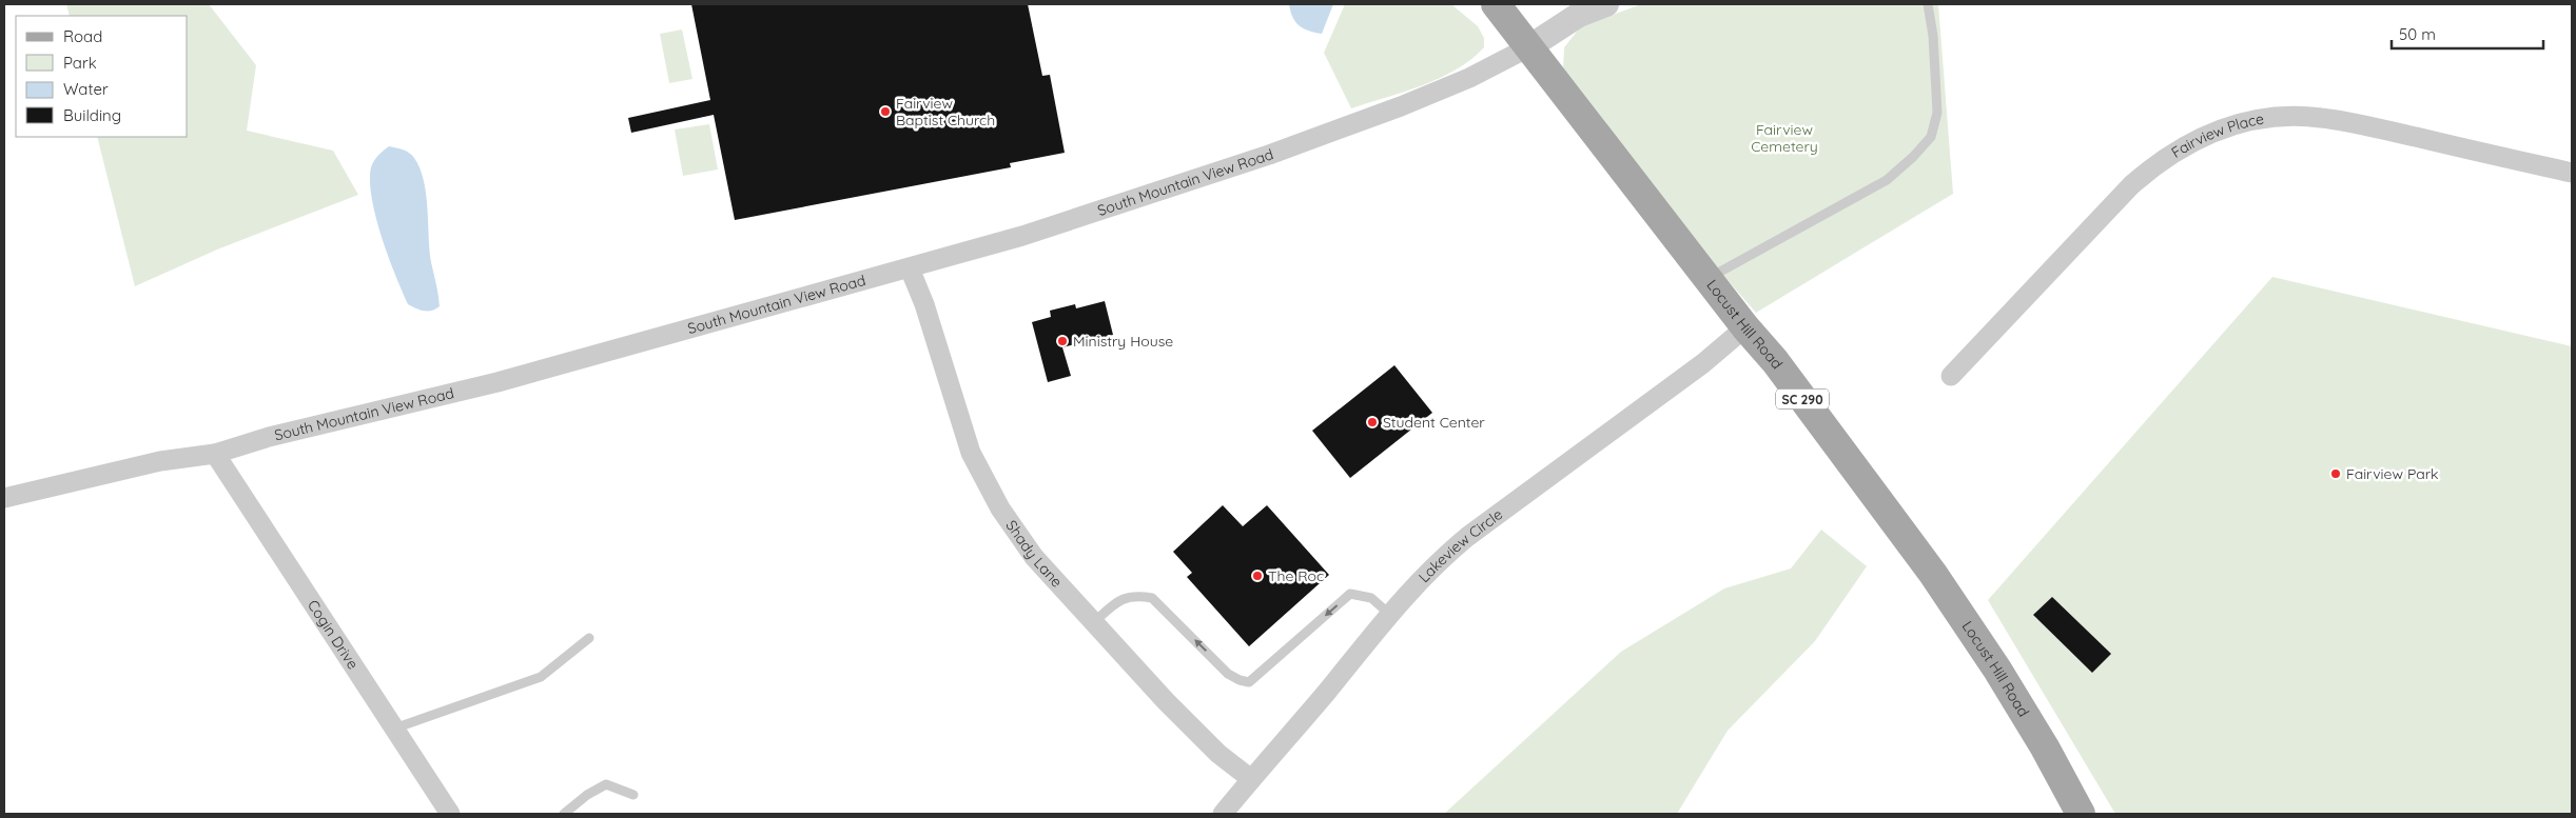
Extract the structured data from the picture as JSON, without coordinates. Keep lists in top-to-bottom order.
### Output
{
  "streets": {
    "main road": ["Locust Hill Road", "SC 290"],
    "street": [
      "Fairview Place",
      "South Mountain View Road",
      "Lakeview Circle",
      "Shady Lane",
      "Cogin Drive"
    ]
  },
  "crossings": [
    ["South Mountain View Road", "Locust Hill Road"],
    ["South Mountain View Road", "Shady Lane"],
    ["South Mountain View Road", "Cogin Drive"],
    ["Locust Hill Road", "Lakeview Circle"],
    ["Lakeview Circle", "Shady Lane"]
  ],
  "parks": ["Fairview Cemetery"],
  "places": [
    "Fairview Baptist Church",
    "Ministry House",
    "Student Center",
    "Fairview Park",
    "The Roc"
  ],
  "legend": [
    "Road",
    "Park",
    "Water",
    "Building"
  ],
  "scale_bar": "50 m"
}
